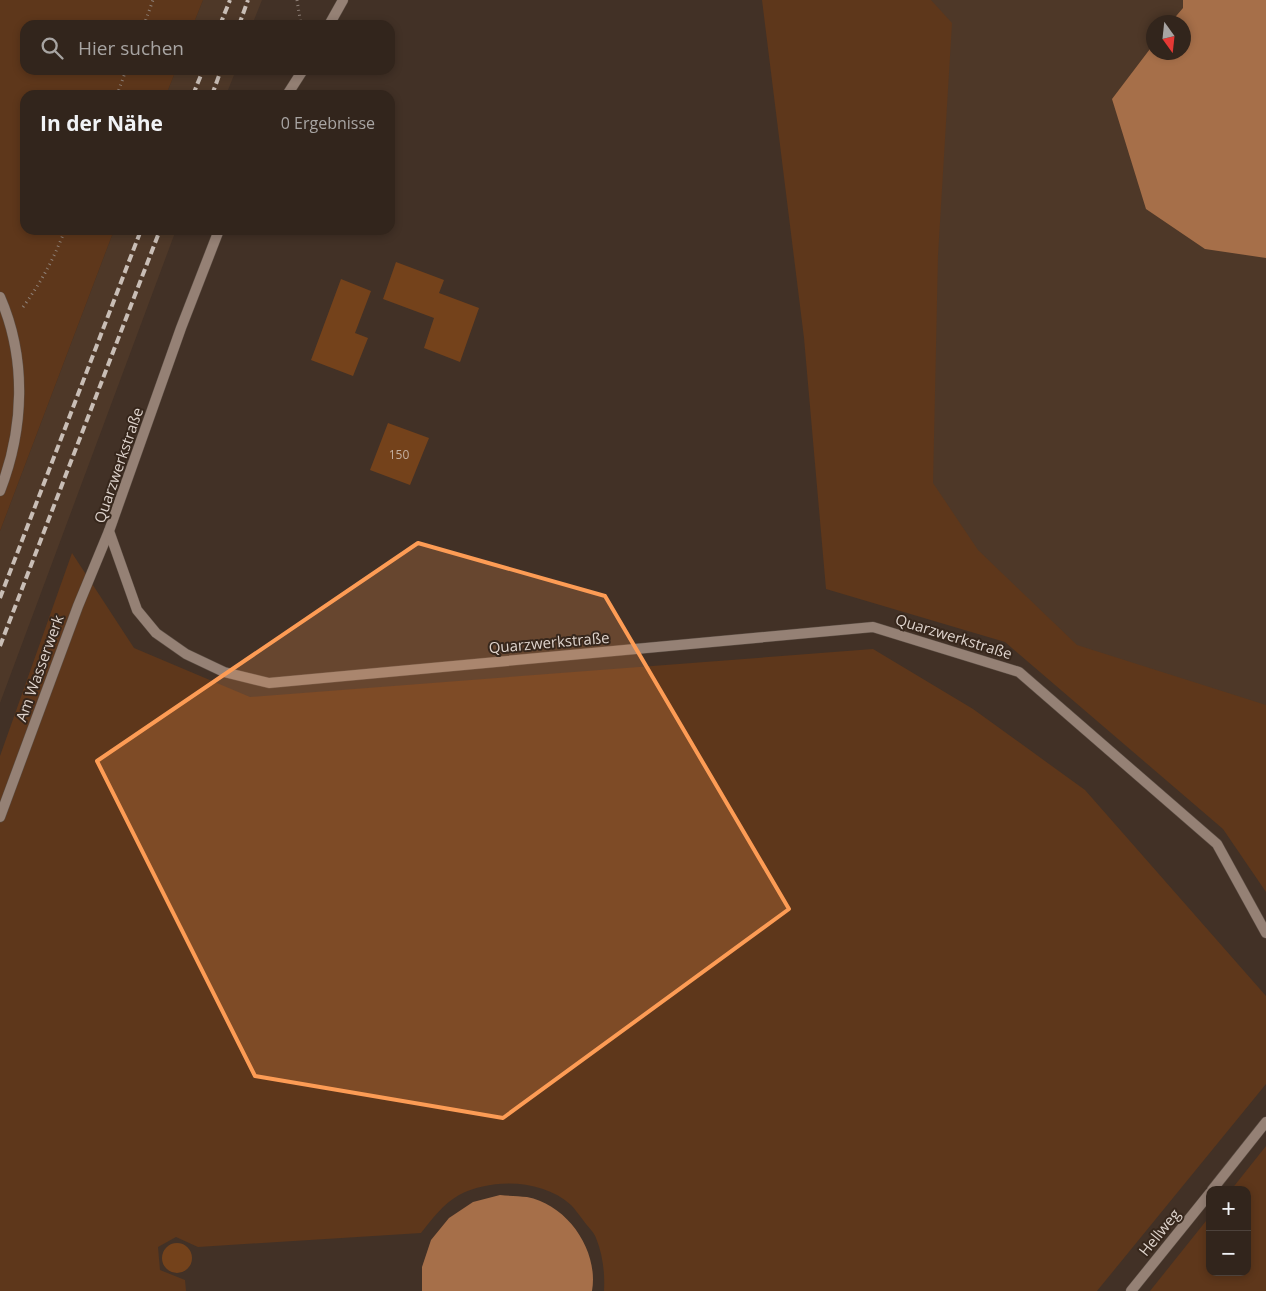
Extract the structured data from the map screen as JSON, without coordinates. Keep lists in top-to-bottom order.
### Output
{
  "streets": {
    "street": ["Quarzwerkstraße", "Am Wasserwerk", "Hellweg"]
  },
  "crossings": [
    ["Quarzwerkstraße", "Am Wasserwerk"]
  ],
  "house_numbers": ["150"],
  "north": "bottom",
  "page": {
    "search": "Hier suchen",
    "heading": ["In der Nähe", "0 Ergebnisse"],
    "map_buttons": ["+", "−"]
  }
}
